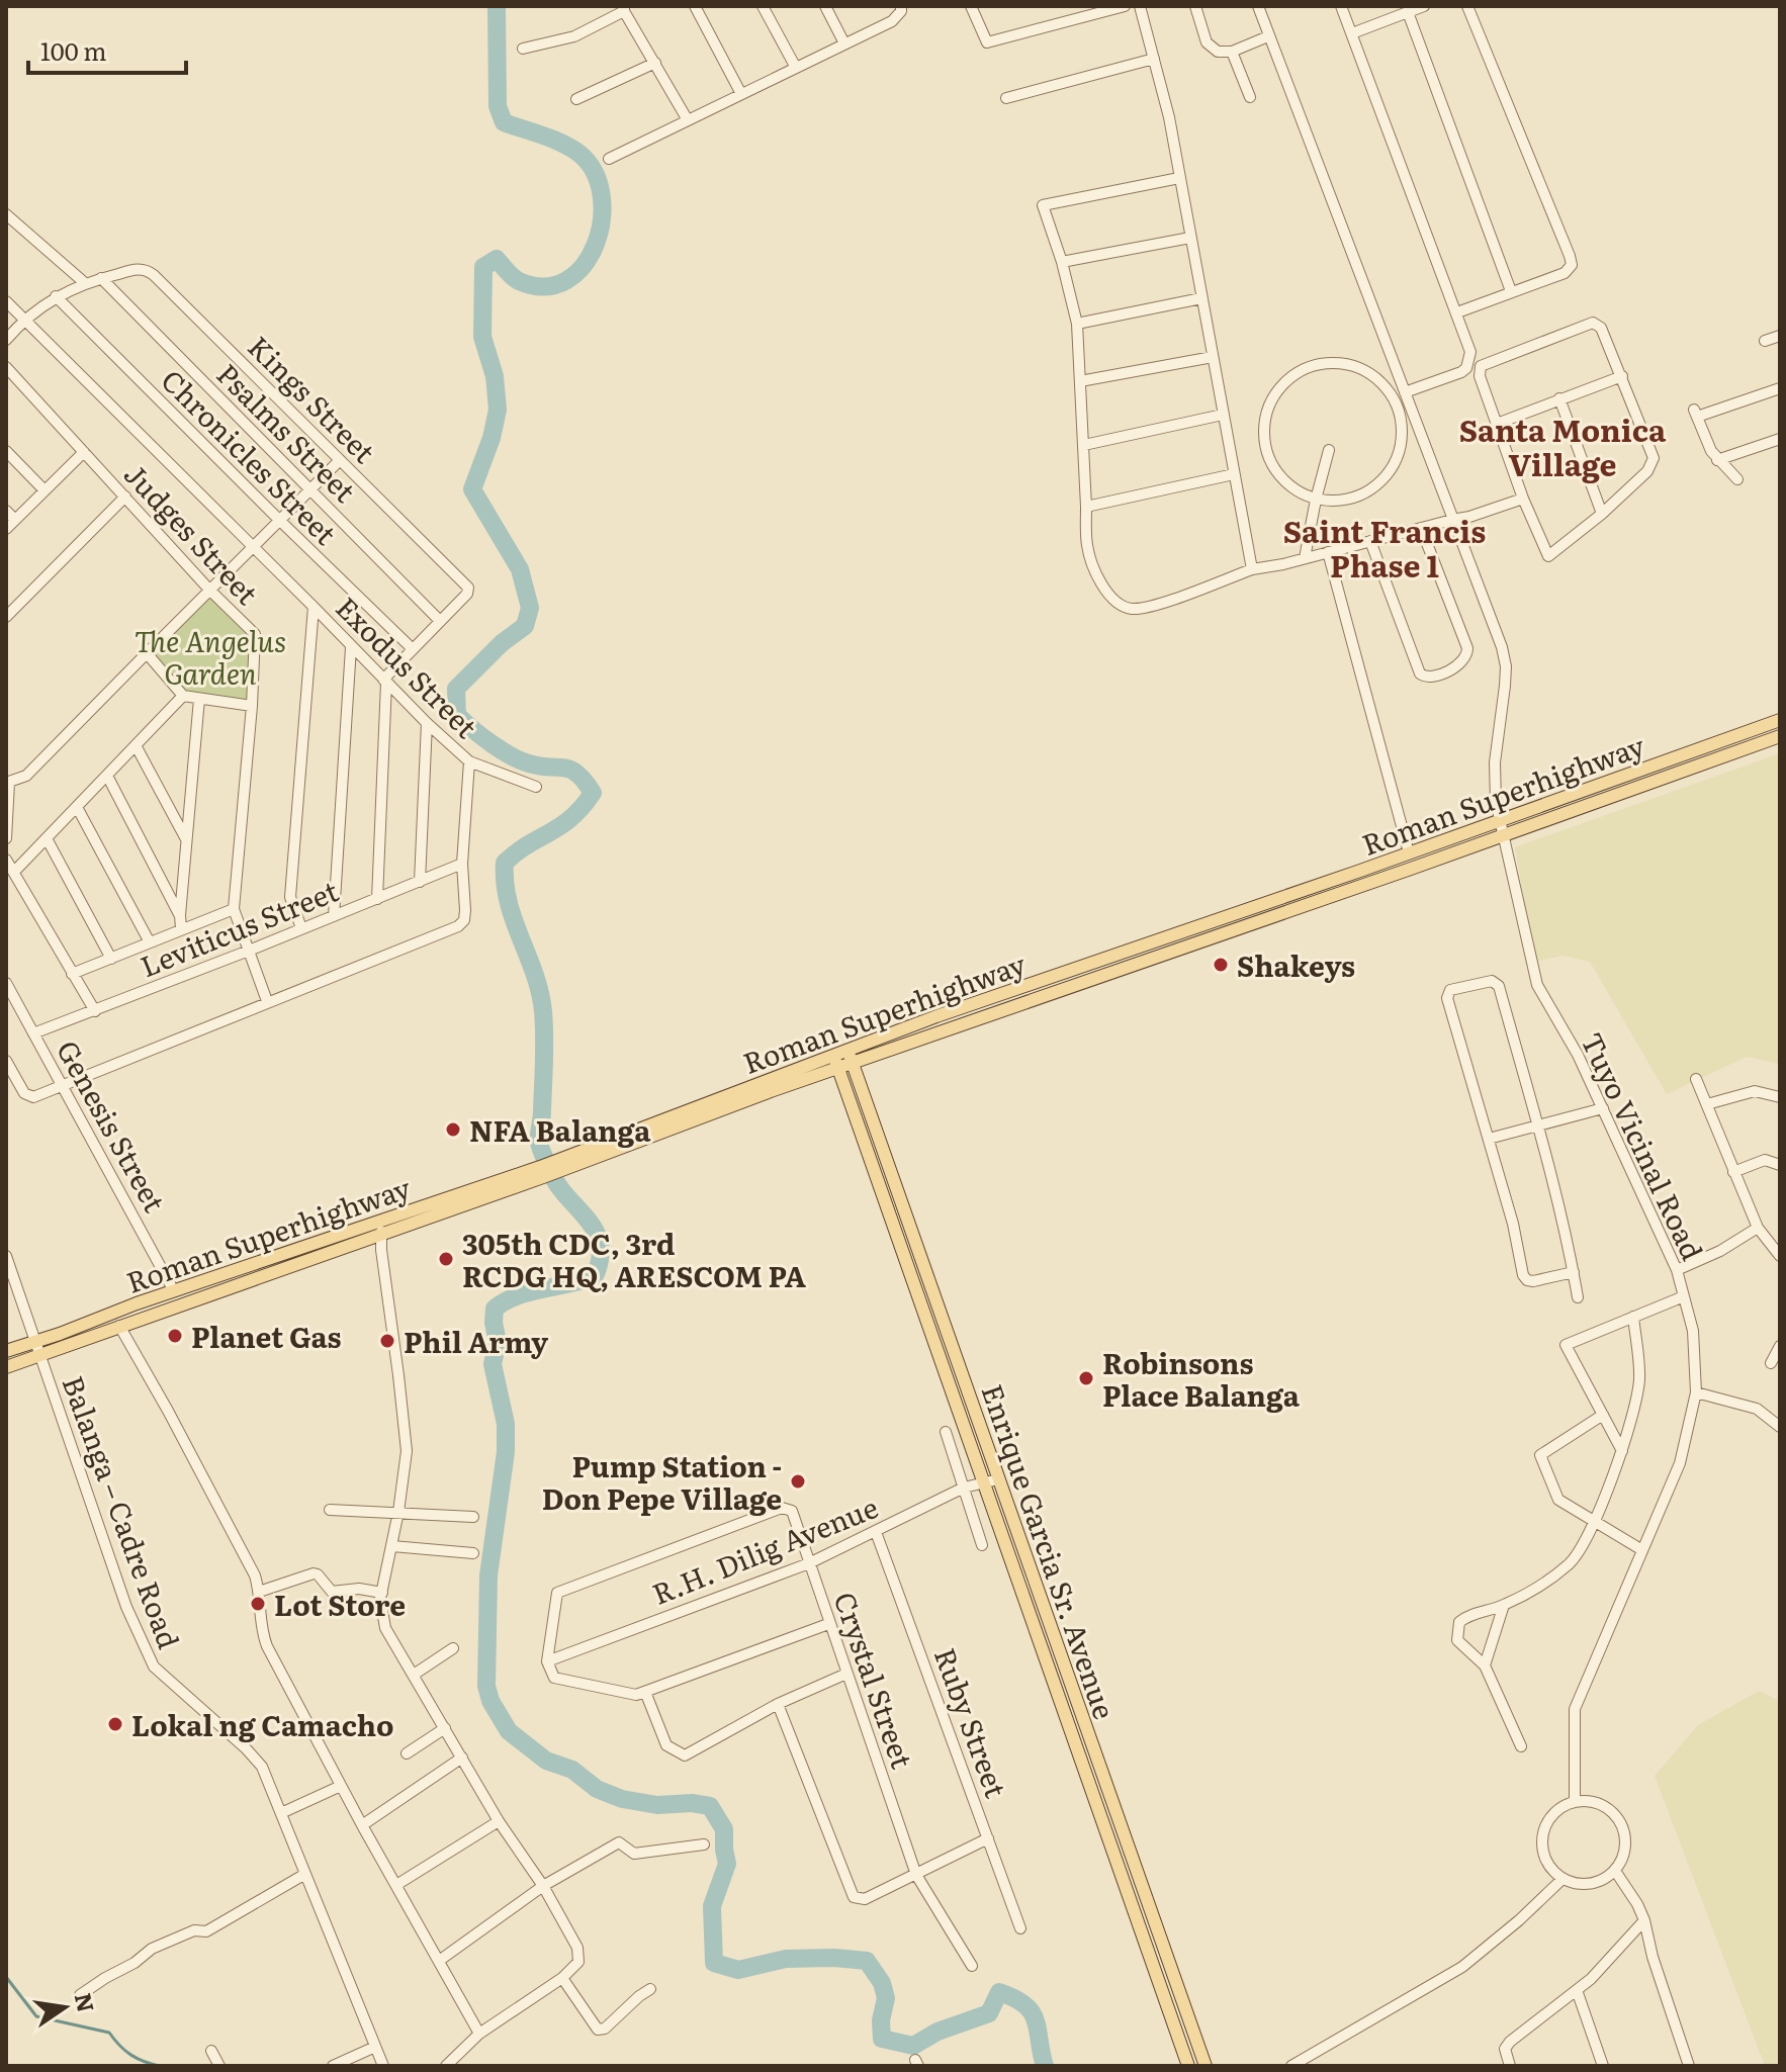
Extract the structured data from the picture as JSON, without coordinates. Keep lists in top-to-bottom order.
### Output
{
  "streets": {
    "main road": ["Roman Superhighway", "Enrique Garcia Sr. Avenue"],
    "street": [
      "Kings Street",
      "Psalms Street",
      "Chronicles Street",
      "Judges Street",
      "Exodus Street",
      "Leviticus Street",
      "Genesis Street",
      "Tuyo Vicinal Road",
      "Balanga – Cadre Road",
      "R.H. Dilig Avenue",
      "Crystal Street",
      "Ruby Street"
    ]
  },
  "crossings": [
    ["Kings Street", "Psalms Street"],
    ["Kings Street", "Chronicles Street"],
    ["Kings Street", "Exodus Street"],
    ["Judges Street", "Exodus Street"],
    ["Judges Street", "Leviticus Street"],
    ["Exodus Street", "Leviticus Street"],
    ["Exodus Street", "Genesis Street"],
    ["Roman Superhighway", "Genesis Street"],
    ["Roman Superhighway", "Tuyo Vicinal Road"],
    ["Roman Superhighway", "Balanga – Cadre Road"],
    ["Roman Superhighway", "Enrique Garcia Sr. Avenue"],
    ["Leviticus Street", "Genesis Street"],
    ["R.H. Dilig Avenue", "Enrique Garcia Sr. Avenue"],
    ["R.H. Dilig Avenue", "Crystal Street"],
    ["R.H. Dilig Avenue", "Ruby Street"]
  ],
  "districts": ["Santa Monica Village", "Saint Francis Phase 1"],
  "parks": ["The Angelus Garden"],
  "places": [
    "Shakeys",
    "NFA Balanga",
    "305th CDC, 3rd RCDG HQ, ARESCOM PA",
    "Planet Gas",
    "Phil Army",
    "Robinsons Place Balanga",
    "Pump Station - Don Pepe Village",
    "Lot Store",
    "Lokal ng Camacho"
  ],
  "scale_bar": "100 m",
  "north": "right"
}
